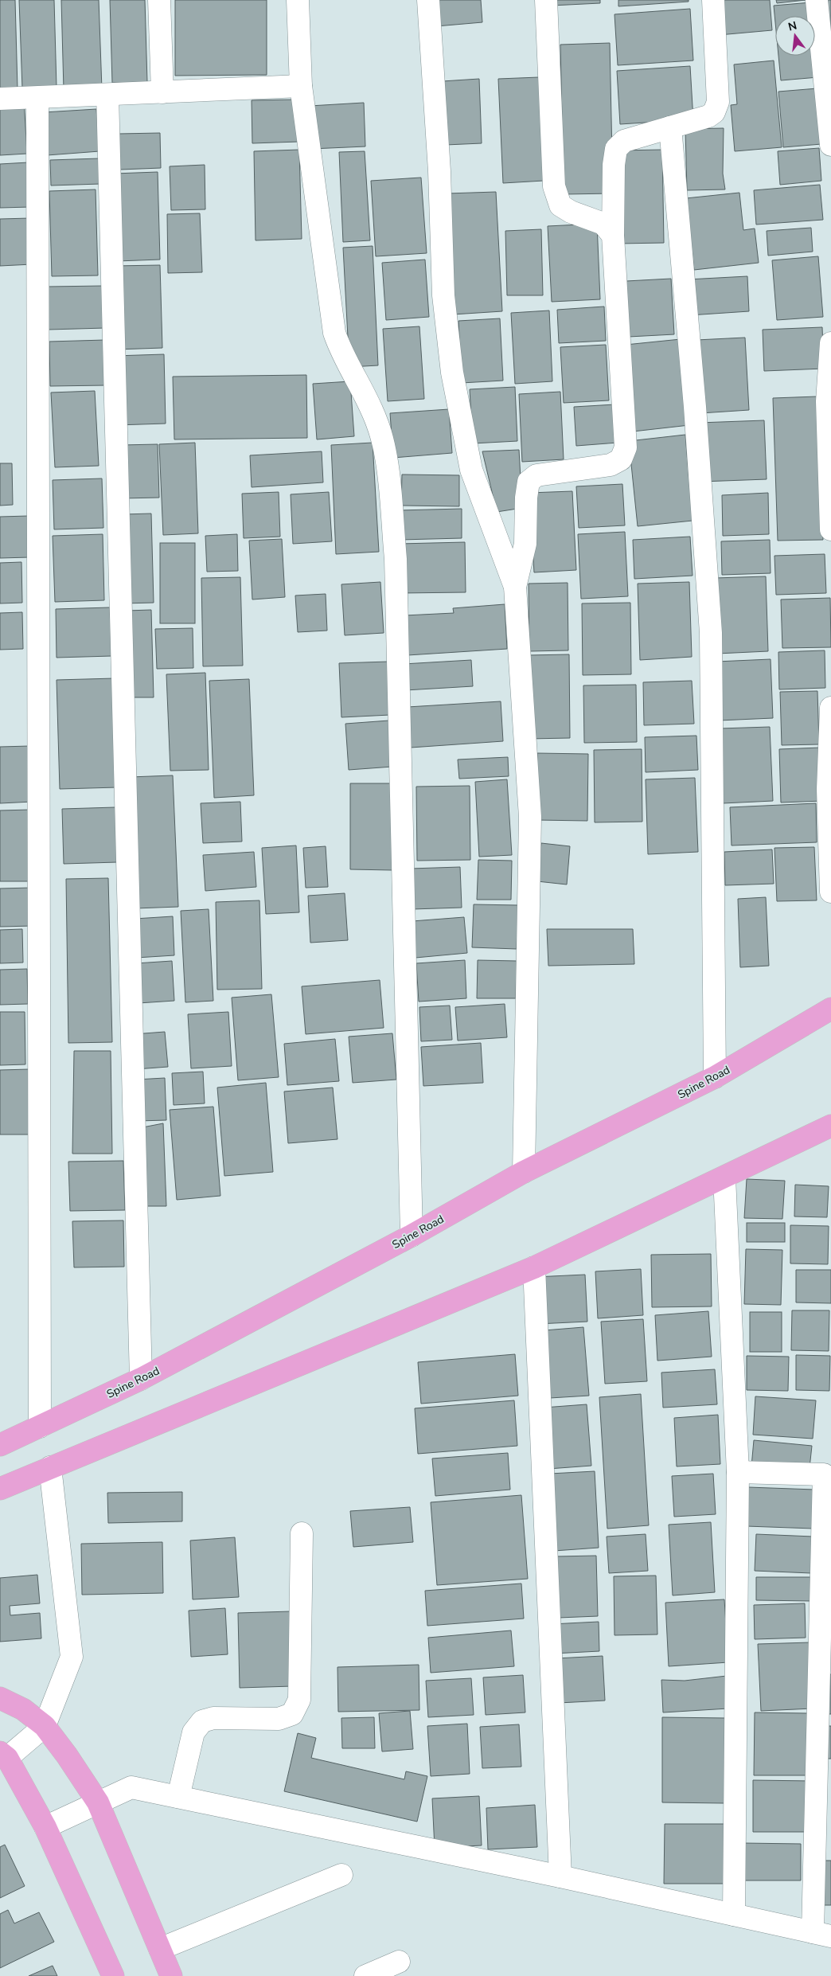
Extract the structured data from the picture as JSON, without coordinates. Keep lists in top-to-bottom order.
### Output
{
  "streets": {
    "main road": ["Spine Road"]
  },
  "north": "top"
}
